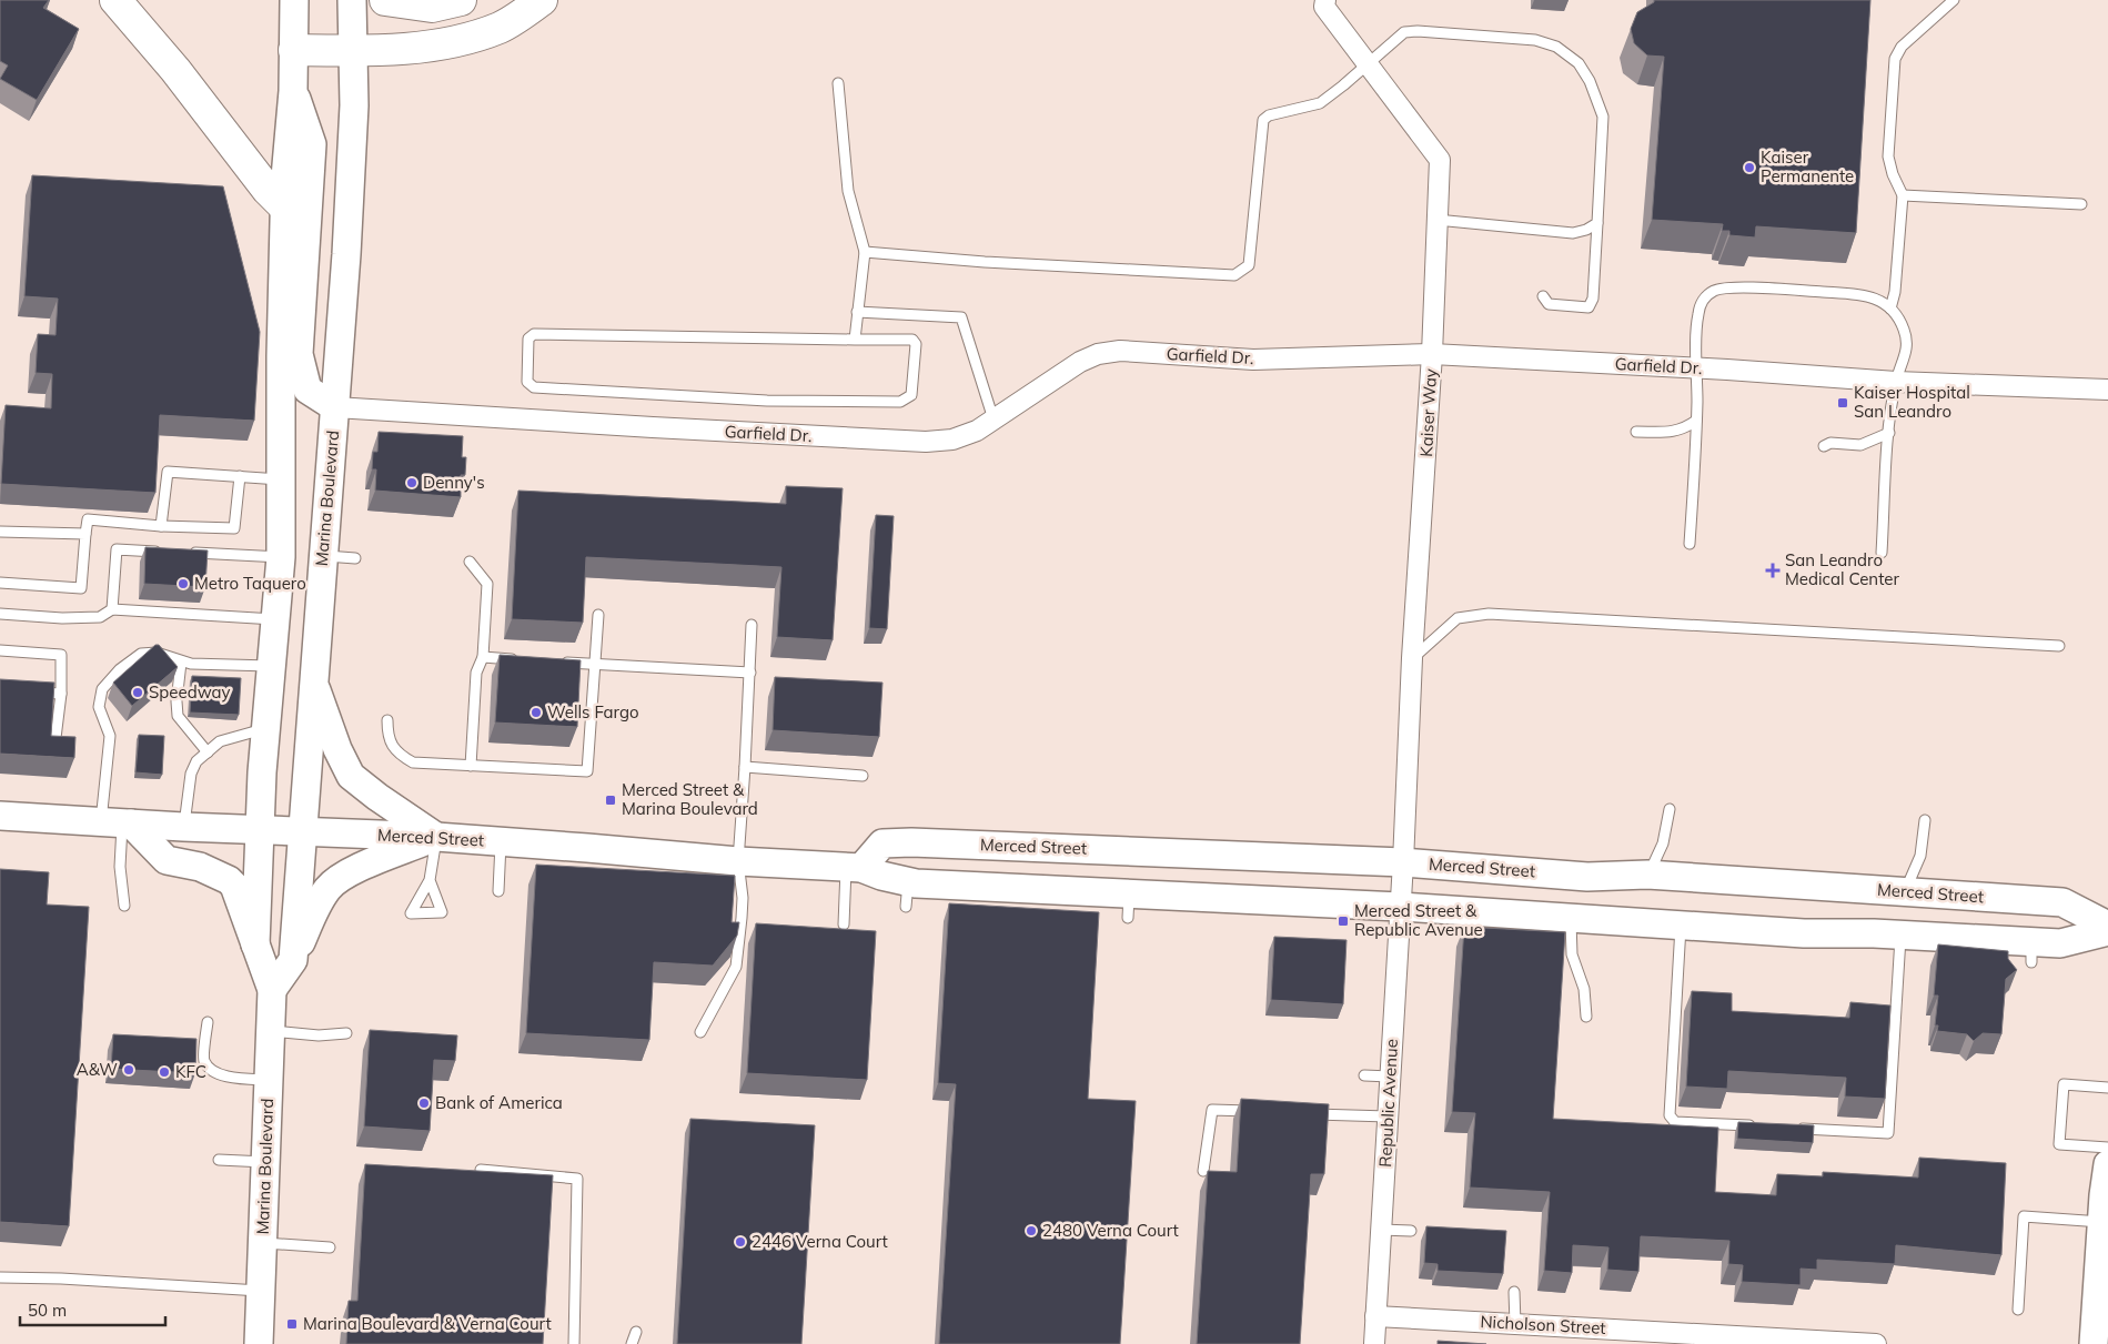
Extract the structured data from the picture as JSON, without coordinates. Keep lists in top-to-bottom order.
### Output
{
  "streets": {
    "street": [
      "Garfield Dr.",
      "Kaiser Way",
      "Marina Boulevard",
      "Merced Street",
      "Republic Avenue",
      "Nicholson Street"
    ]
  },
  "crossings": [
    ["Garfield Dr.", "Kaiser Way"],
    ["Garfield Dr.", "Marina Boulevard"],
    ["Kaiser Way", "Merced Street"],
    ["Kaiser Way", "Republic Avenue"],
    ["Marina Boulevard", "Merced Street"],
    ["Merced Street", "Republic Avenue"],
    ["Republic Avenue", "Nicholson Street"]
  ],
  "places": {
    "other": [
      "Kaiser Permanente",
      "Denny's",
      "Metro Taquero",
      "Speedway",
      "Wells Fargo",
      "A&W",
      "KFC",
      "Bank of America",
      "2480 Verna Court",
      "2446 Verna Court"
    ],
    "transit": [
      "Kaiser Hospital San Leandro",
      "Merced Street & Marina Boulevard",
      "Merced Street & Republic Avenue",
      "Marina Boulevard & Verna Court"
    ],
    "health": ["San Leandro Medical Center"]
  },
  "scale_bar": "50 m"
}
